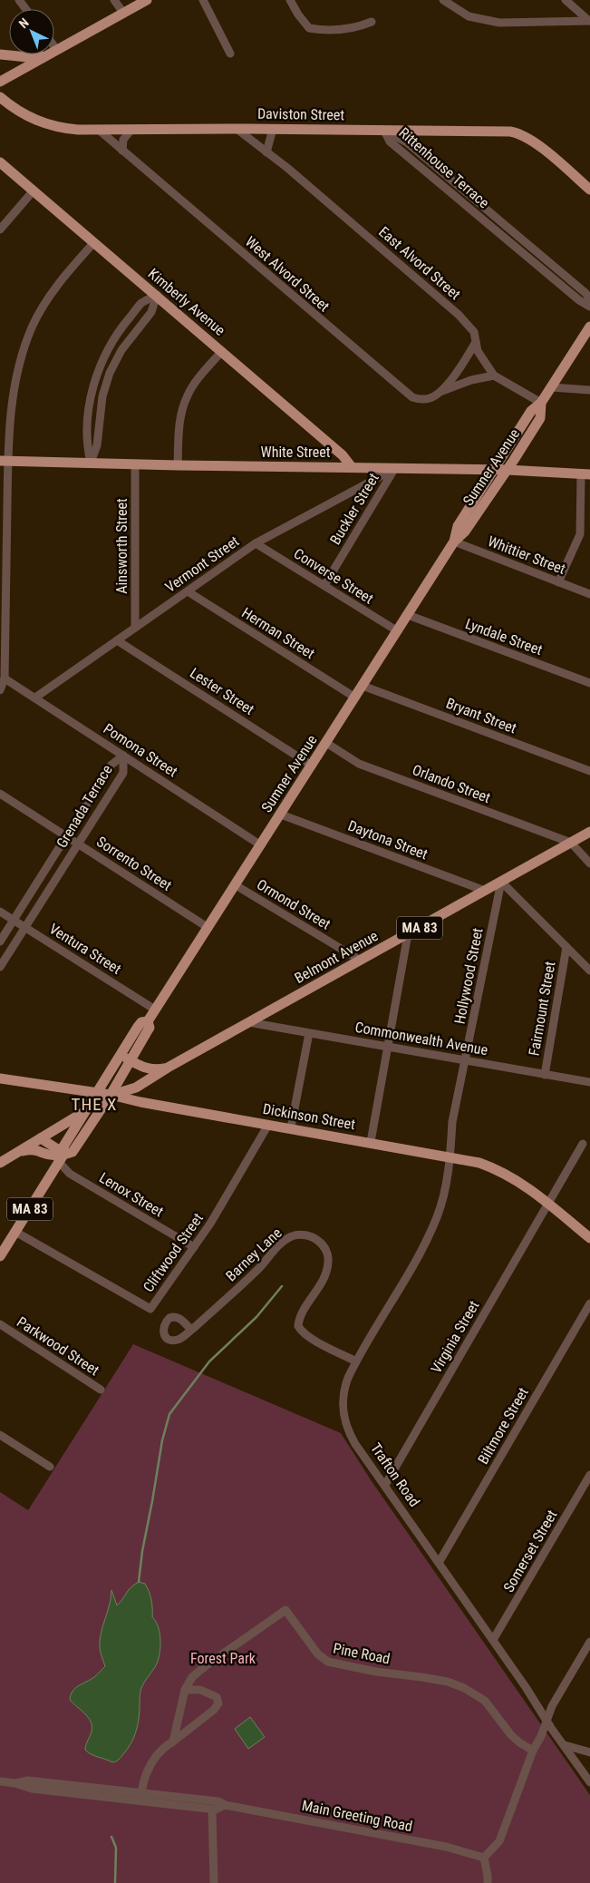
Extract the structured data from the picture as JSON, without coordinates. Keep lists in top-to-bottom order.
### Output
{
  "streets": {
    "main road": [
      "Daviston Street",
      "Kimberly Avenue",
      "White Street",
      "Sumner Avenue",
      "MA 83",
      "Belmont Avenue",
      "Dickinson Street"
    ],
    "street": [
      "Rittenhouse Terrace",
      "East Alvord Street",
      "West Alvord Street",
      "Buckler Street",
      "Ainsworth Street",
      "Whittier Street",
      "Vermont Street",
      "Converse Street",
      "Herman Street",
      "Lyndale Street",
      "Lester Street",
      "Bryant Street",
      "Pomona Street",
      "Orlando Street",
      "Grenada Terrace",
      "Daytona Street",
      "Sorrento Street",
      "Ormond Street",
      "Ventura Street",
      "Hollywood Street",
      "Fairmount Street",
      "Commonwealth Avenue",
      "Lenox Street",
      "Cliftwood Street",
      "Barney Lane",
      "Virginia Street",
      "Parkwood Street",
      "Biltmore Street",
      "Trafton Road",
      "Somerset Street",
      "Pine Road",
      "Main Greeting Road"
    ]
  },
  "crossings": [
    ["Daviston Street", "Rittenhouse Terrace"],
    ["Daviston Street", "East Alvord Street"],
    ["Daviston Street", "West Alvord Street"],
    ["East Alvord Street", "West Alvord Street"],
    ["East Alvord Street", "Sumner Avenue"],
    ["Kimberly Avenue", "White Street"],
    ["White Street", "Sumner Avenue"],
    ["White Street", "Buckler Street"],
    ["White Street", "Ainsworth Street"],
    ["White Street", "Vermont Street"],
    ["Sumner Avenue", "Whittier Street"],
    ["Sumner Avenue", "Converse Street"],
    ["Sumner Avenue", "Herman Street"],
    ["Sumner Avenue", "Lyndale Street"],
    ["Sumner Avenue", "Lester Street"],
    ["Sumner Avenue", "Bryant Street"],
    ["Sumner Avenue", "Pomona Street"],
    ["Sumner Avenue", "Orlando Street"],
    ["Sumner Avenue", "Daytona Street"],
    ["Sumner Avenue", "Sorrento Street"],
    ["Sumner Avenue", "Ormond Street"],
    ["Sumner Avenue", "Ventura Street"],
    ["Sumner Avenue", "Belmont Avenue"],
    ["Sumner Avenue", "Dickinson Street"],
    ["Sumner Avenue", "Lenox Street"],
    ["Sumner Avenue", "Cliftwood Street"],
    ["Buckler Street", "Vermont Street"],
    ["Buckler Street", "Converse Street"],
    ["Ainsworth Street", "Vermont Street"],
    ["Vermont Street", "Converse Street"],
    ["Vermont Street", "Herman Street"],
    ["Vermont Street", "Lester Street"],
    ["Vermont Street", "Pomona Street"],
    ["Pomona Street", "Grenada Terrace"],
    ["Orlando Street", "Belmont Avenue"],
    ["Grenada Terrace", "Sorrento Street"],
    ["Grenada Terrace", "Ventura Street"],
    ["Daytona Street", "Belmont Avenue"],
    ["Ormond Street", "Belmont Avenue"],
    ["Belmont Avenue", "Hollywood Street"],
    ["Belmont Avenue", "Commonwealth Avenue"],
    ["Belmont Avenue", "Dickinson Street"],
    ["Hollywood Street", "Commonwealth Avenue"],
    ["Hollywood Street", "Dickinson Street"],
    ["Hollywood Street", "Trafton Road"],
    ["Fairmount Street", "Commonwealth Avenue"],
    ["Dickinson Street", "Cliftwood Street"],
    ["Dickinson Street", "Virginia Street"],
    ["Dickinson Street", "Trafton Road"],
    ["Lenox Street", "Cliftwood Street"],
    ["Barney Lane", "Trafton Road"],
    ["Virginia Street", "Trafton Road"],
    ["Biltmore Street", "Trafton Road"],
    ["Trafton Road", "Somerset Street"]
  ],
  "districts": ["THE X"],
  "parks": ["Forest Park"],
  "north": "top left"
}
